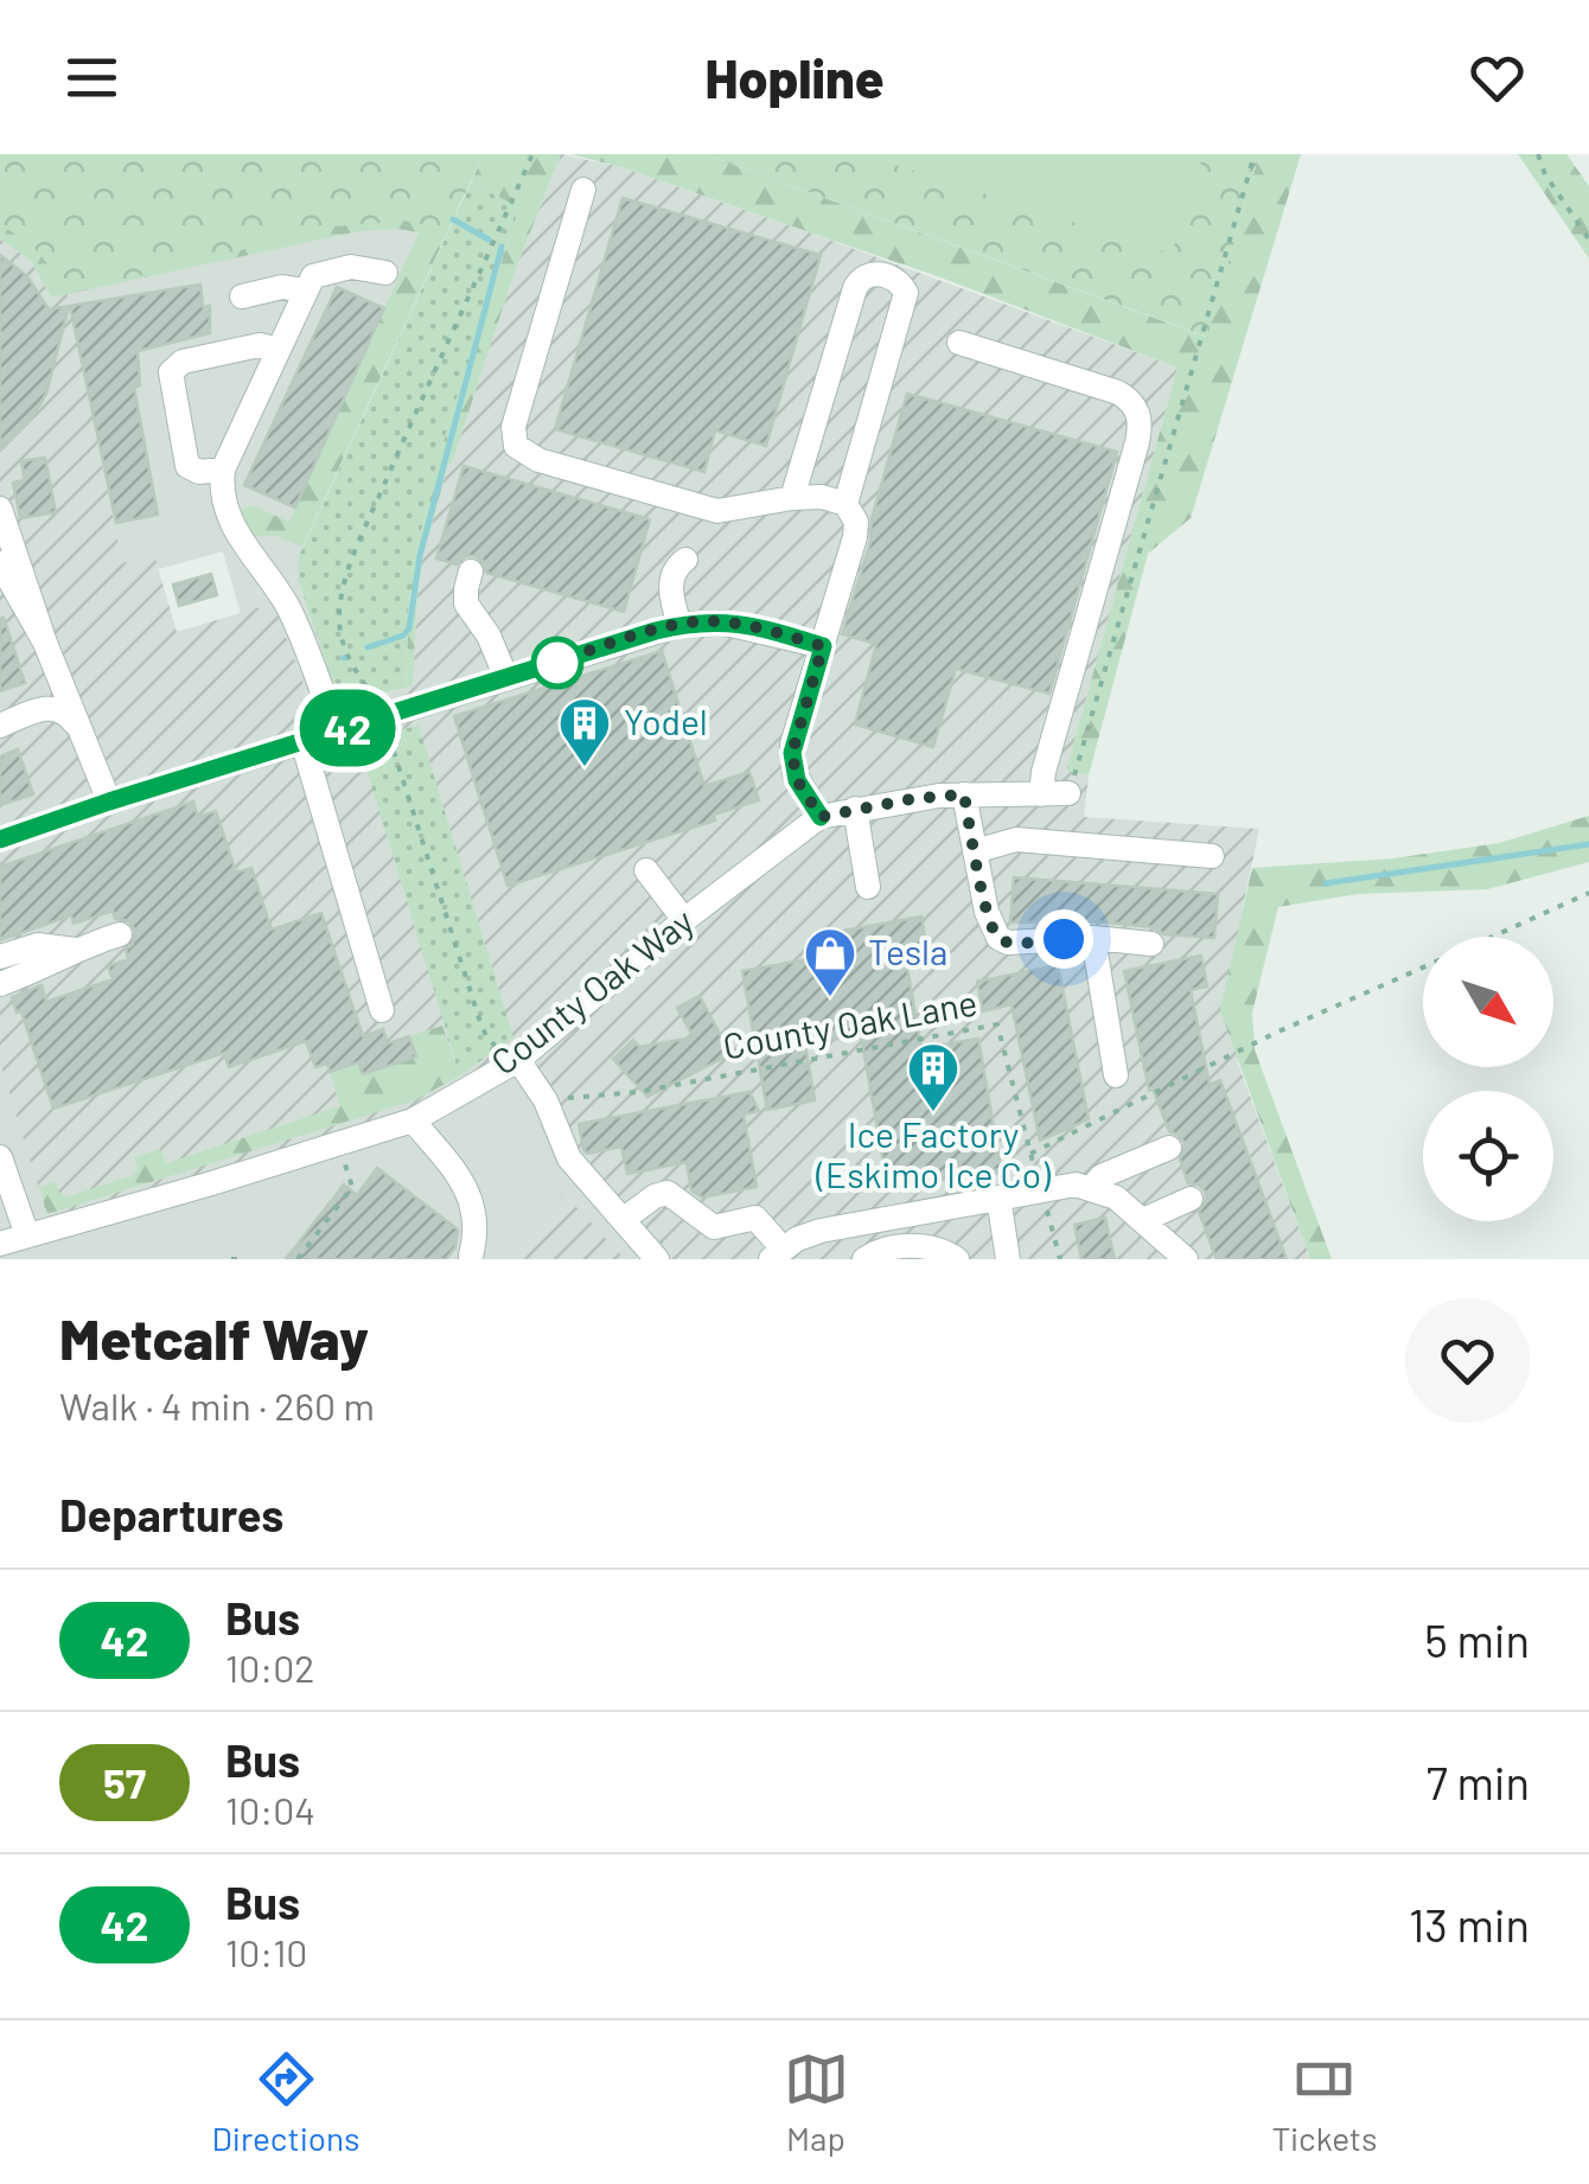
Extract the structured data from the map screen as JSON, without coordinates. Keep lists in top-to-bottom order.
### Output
{
  "streets": {
    "street": ["County Oak Way"],
    "path": ["County Oak Lane"]
  },
  "places": {
    "building": ["Yodel", "Ice Factory (Eskimo Ice Co)"],
    "shop": ["Tesla"]
  },
  "lines": ["bus line 42"],
  "north": "bottom right",
  "page": {
    "header": "Hopline",
    "on_map": "42",
    "heading": [
      ["Metcalf Way", "Walk · 4 min · 260 m"],
      "Departures"
    ],
    "list": [
      {
        "mark": "42",
        "name": "Bus",
        "note": "10:02",
        "value": "5 min"
      },
      {
        "mark": "57",
        "name": "Bus",
        "note": "10:04",
        "value": "7 min"
      },
      {
        "mark": "42",
        "name": "Bus",
        "note": "10:10",
        "value": "13 min"
      }
    ],
    "tabs": ["Directions", "Map", "Tickets"]
  }
}
